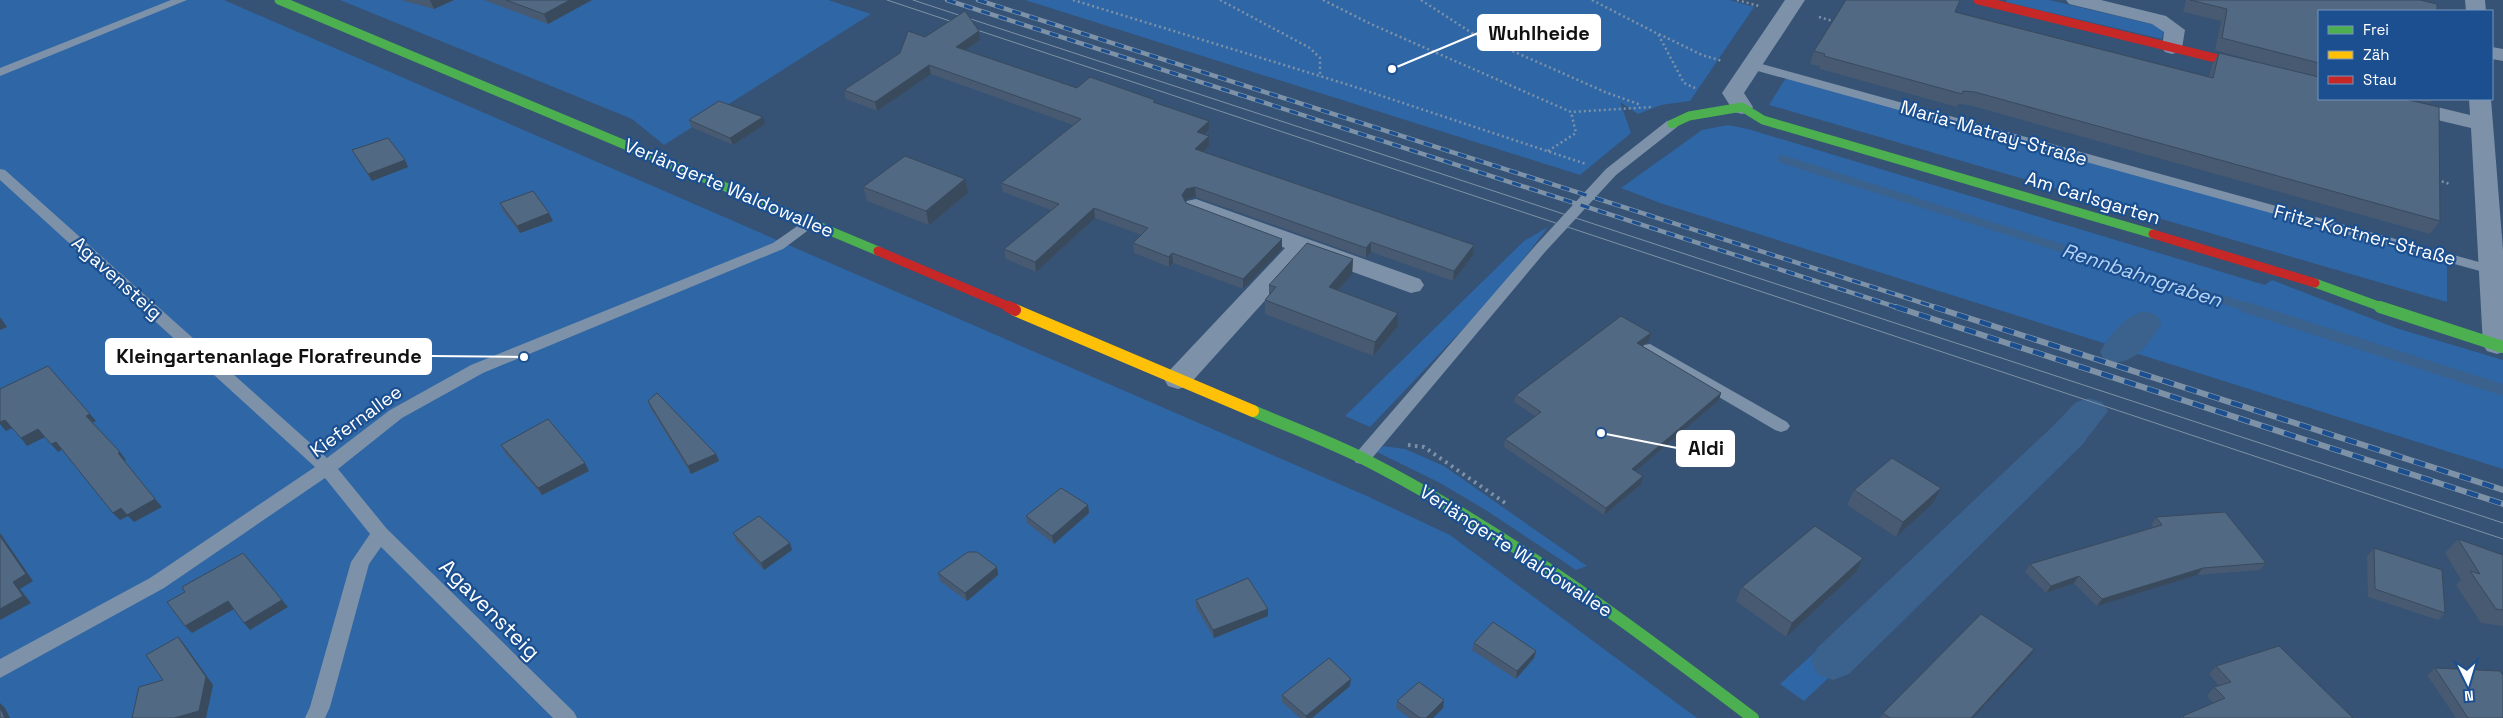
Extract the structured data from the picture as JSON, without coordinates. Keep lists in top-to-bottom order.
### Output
{
  "streets": {
    "street": ["Verlängerte Waldowallee", "Am Carlsgarten"],
    "lane": [
      "Maria-Matray-Straße",
      "Fritz-Kortner-Straße",
      "Agavensteig",
      "Kiefernallee"
    ]
  },
  "crossings": [
    ["Maria-Matray-Straße", "Fritz-Kortner-Straße"],
    ["Verlängerte Waldowallee", "Kiefernallee"],
    ["Agavensteig", "Kiefernallee"]
  ],
  "water": ["Rennbahngraben"],
  "places": ["Wuhlheide", "Kleingartenanlage Florafreunde", "Aldi"],
  "legend": ["Frei", "Zäh", "Stau"],
  "north": "bottom"
}
